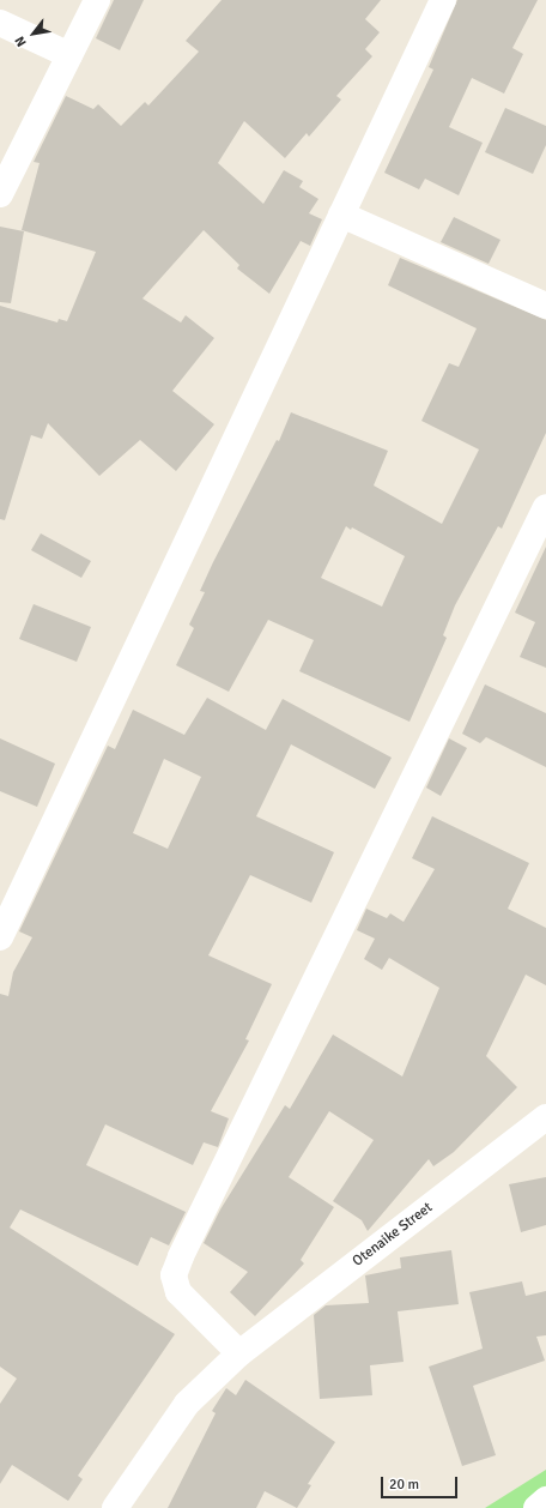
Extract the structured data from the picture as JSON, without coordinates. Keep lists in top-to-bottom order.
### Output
{
  "streets": {
    "street": ["Otenaike Street"]
  },
  "scale_bar": "20 m",
  "north": "bottom left"
}
